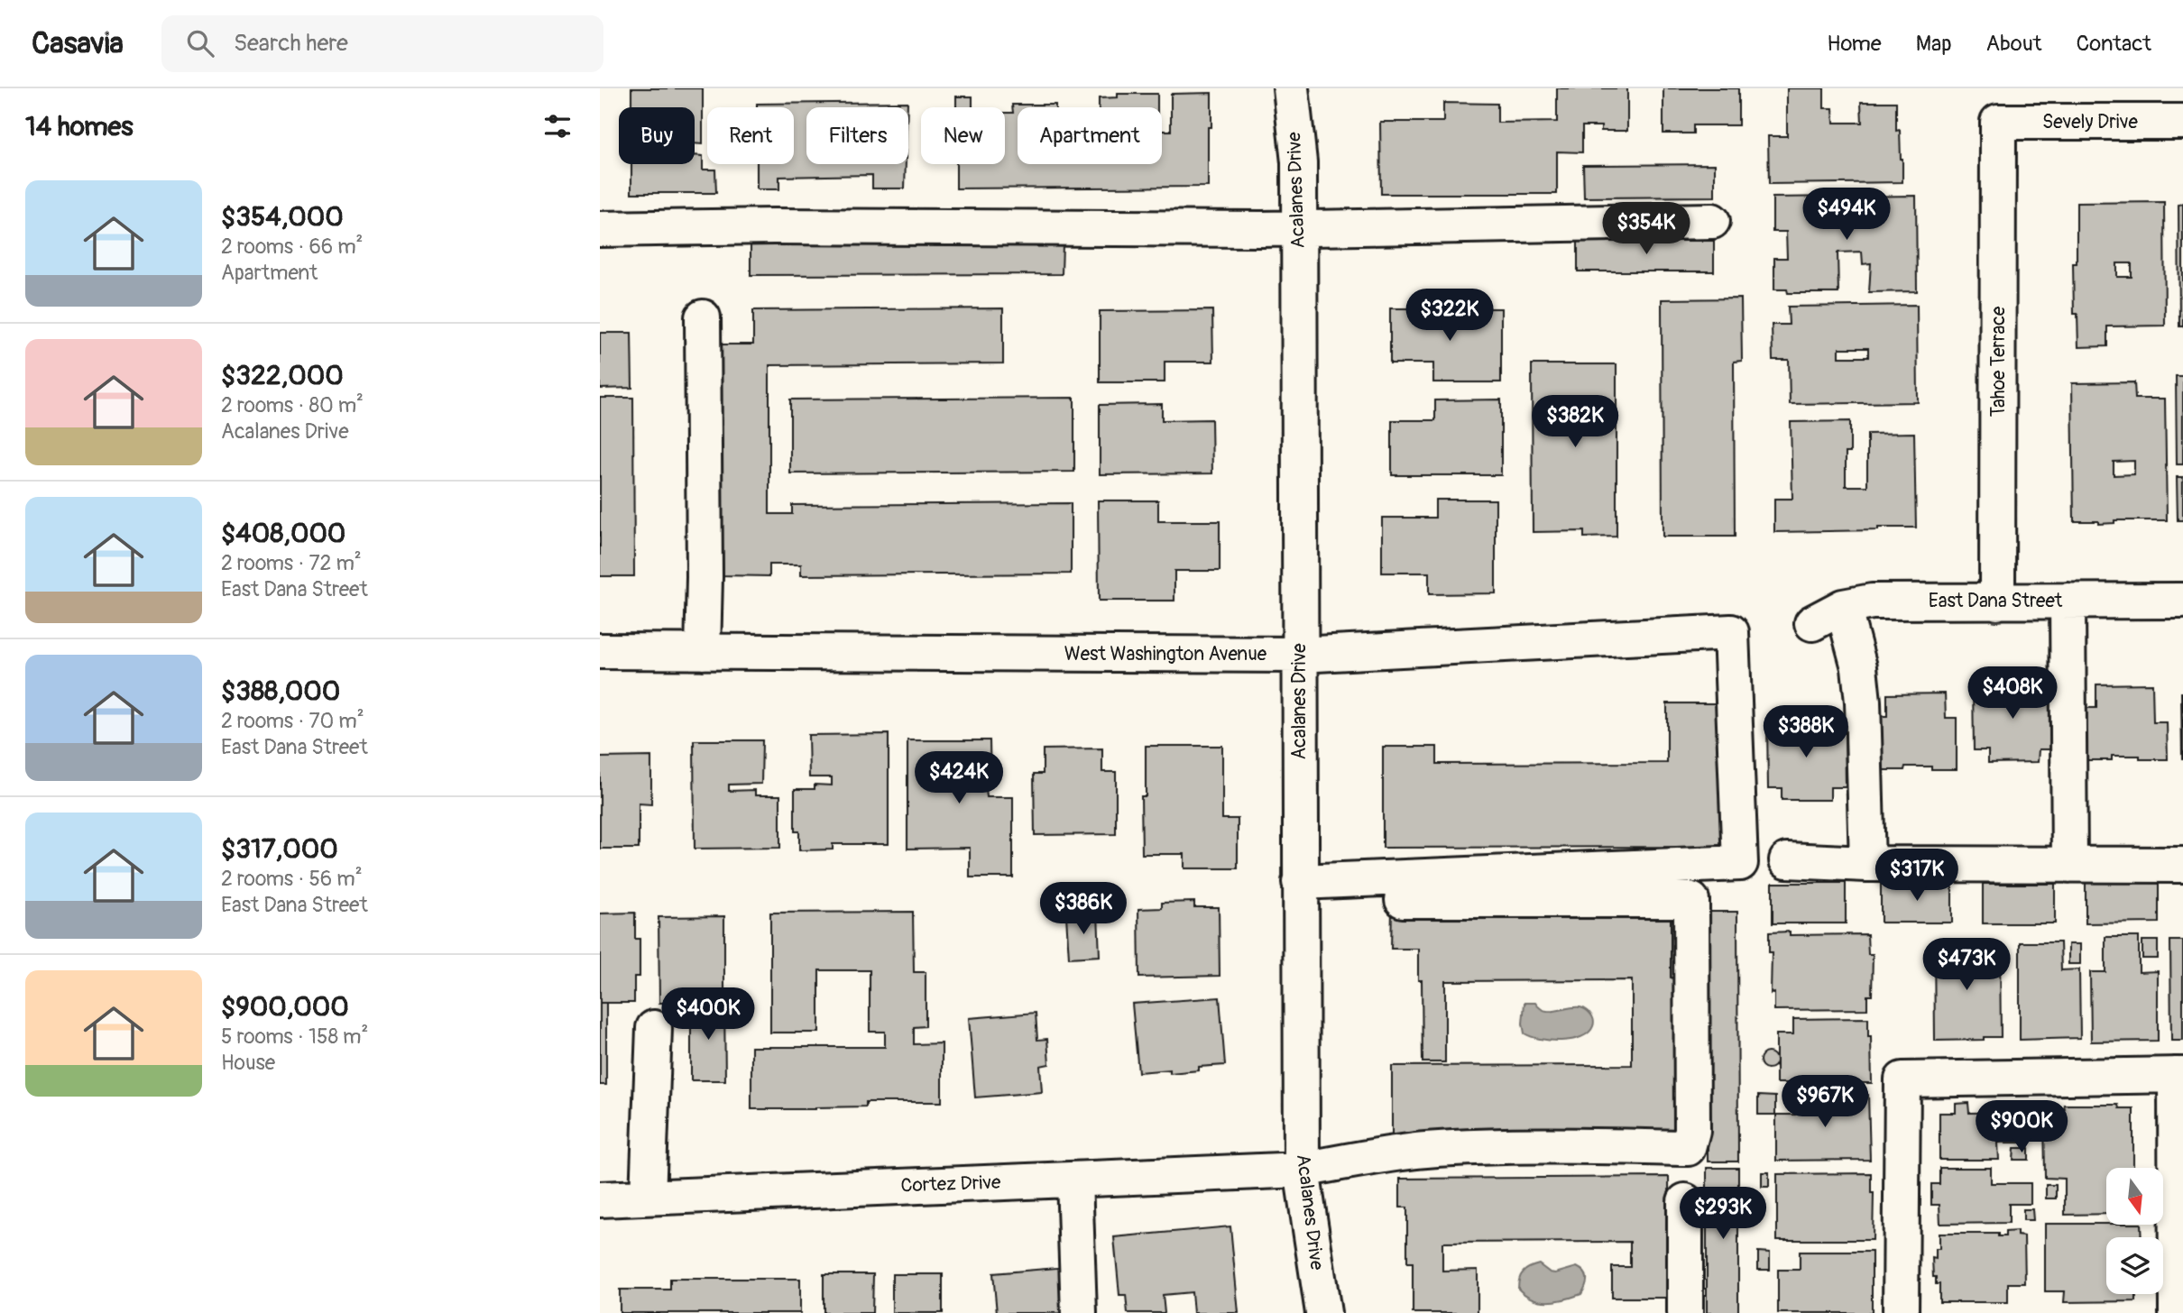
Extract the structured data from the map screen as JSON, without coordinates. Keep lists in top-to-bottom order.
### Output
{
  "streets": {
    "street": [
      "Sevely Drive",
      "Acalanes Drive",
      "Tahoe Terrace",
      "East Dana Street",
      "West Washington Avenue",
      "Cortez Drive"
    ]
  },
  "crossings": [
    ["Sevely Drive", "Tahoe Terrace"],
    ["Acalanes Drive", "West Washington Avenue"],
    ["Acalanes Drive", "Cortez Drive"],
    ["Tahoe Terrace", "East Dana Street"],
    ["West Washington Avenue", "Cortez Drive"]
  ],
  "north": "bottom",
  "page": {
    "header": "Casavia",
    "search": "Search here",
    "nav": [
      "Home",
      "Map",
      "About",
      "Contact"
    ],
    "heading": "14 homes",
    "chip": [
      "Buy",
      "Rent",
      "Filters",
      "New",
      "Apartment"
    ],
    "list": [
      {
        "name": "$354,000",
        "note": "2 rooms · 66 m² · Apartment"
      },
      {
        "name": "$322,000",
        "note": "2 rooms · 80 m² · Acalanes Drive"
      },
      {
        "name": "$408,000",
        "note": "2 rooms · 72 m² · East Dana Street"
      },
      {
        "name": "$388,000",
        "note": "2 rooms · 70 m² · East Dana Street"
      },
      {
        "name": "$317,000",
        "note": "2 rooms · 56 m² · East Dana Street"
      },
      {
        "name": "$900,000",
        "note": "5 rooms · 158 m² · House"
      }
    ],
    "price": [
      "$494K",
      "$354K",
      "$322K",
      "$382K",
      "$408K",
      "$388K",
      "$424K",
      "$317K",
      "$386K",
      "$473K",
      "$400K",
      "$967K",
      "$900K",
      "$293K"
    ]
  }
}
